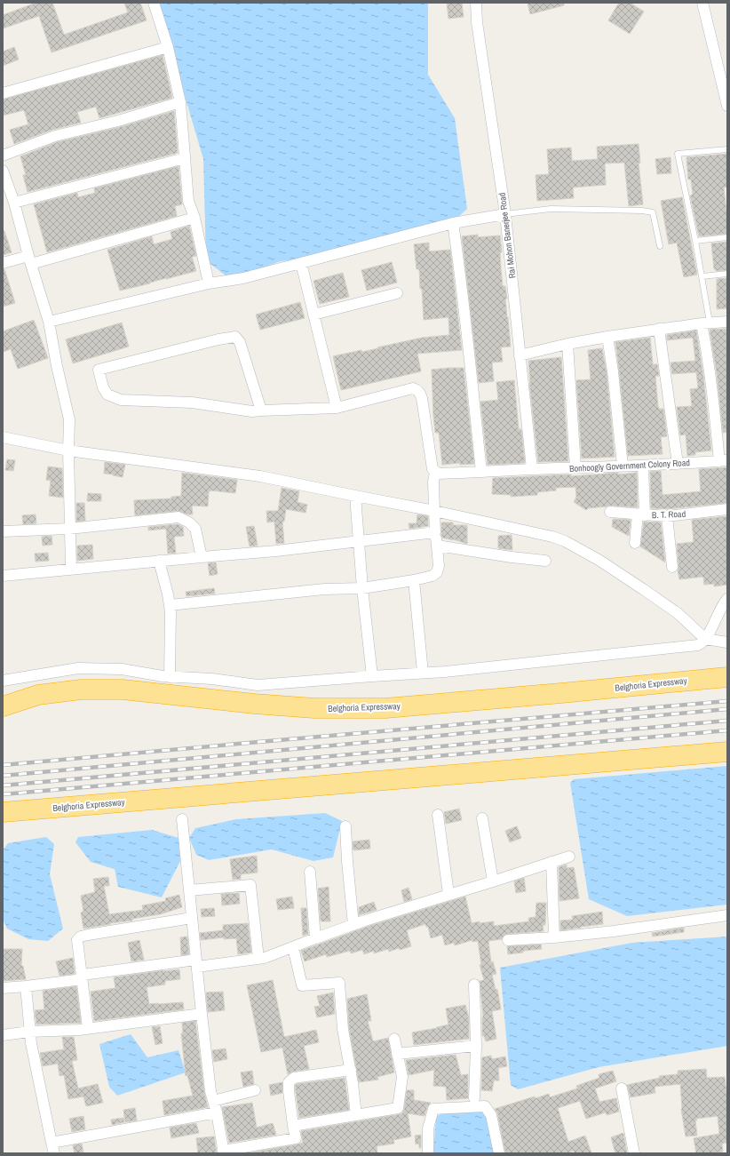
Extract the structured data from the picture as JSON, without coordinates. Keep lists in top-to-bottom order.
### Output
{
  "streets": {
    "highway": ["Belghoria Expressway"],
    "street": ["Rai Mohon Banerjee Road", "Bonhoogly Government Colony Road", "B. T. Road"]
  },
  "crossings": [
    ["Rai Mohon Banerjee Road", "Bonhoogly Government Colony Road"]
  ]
}
